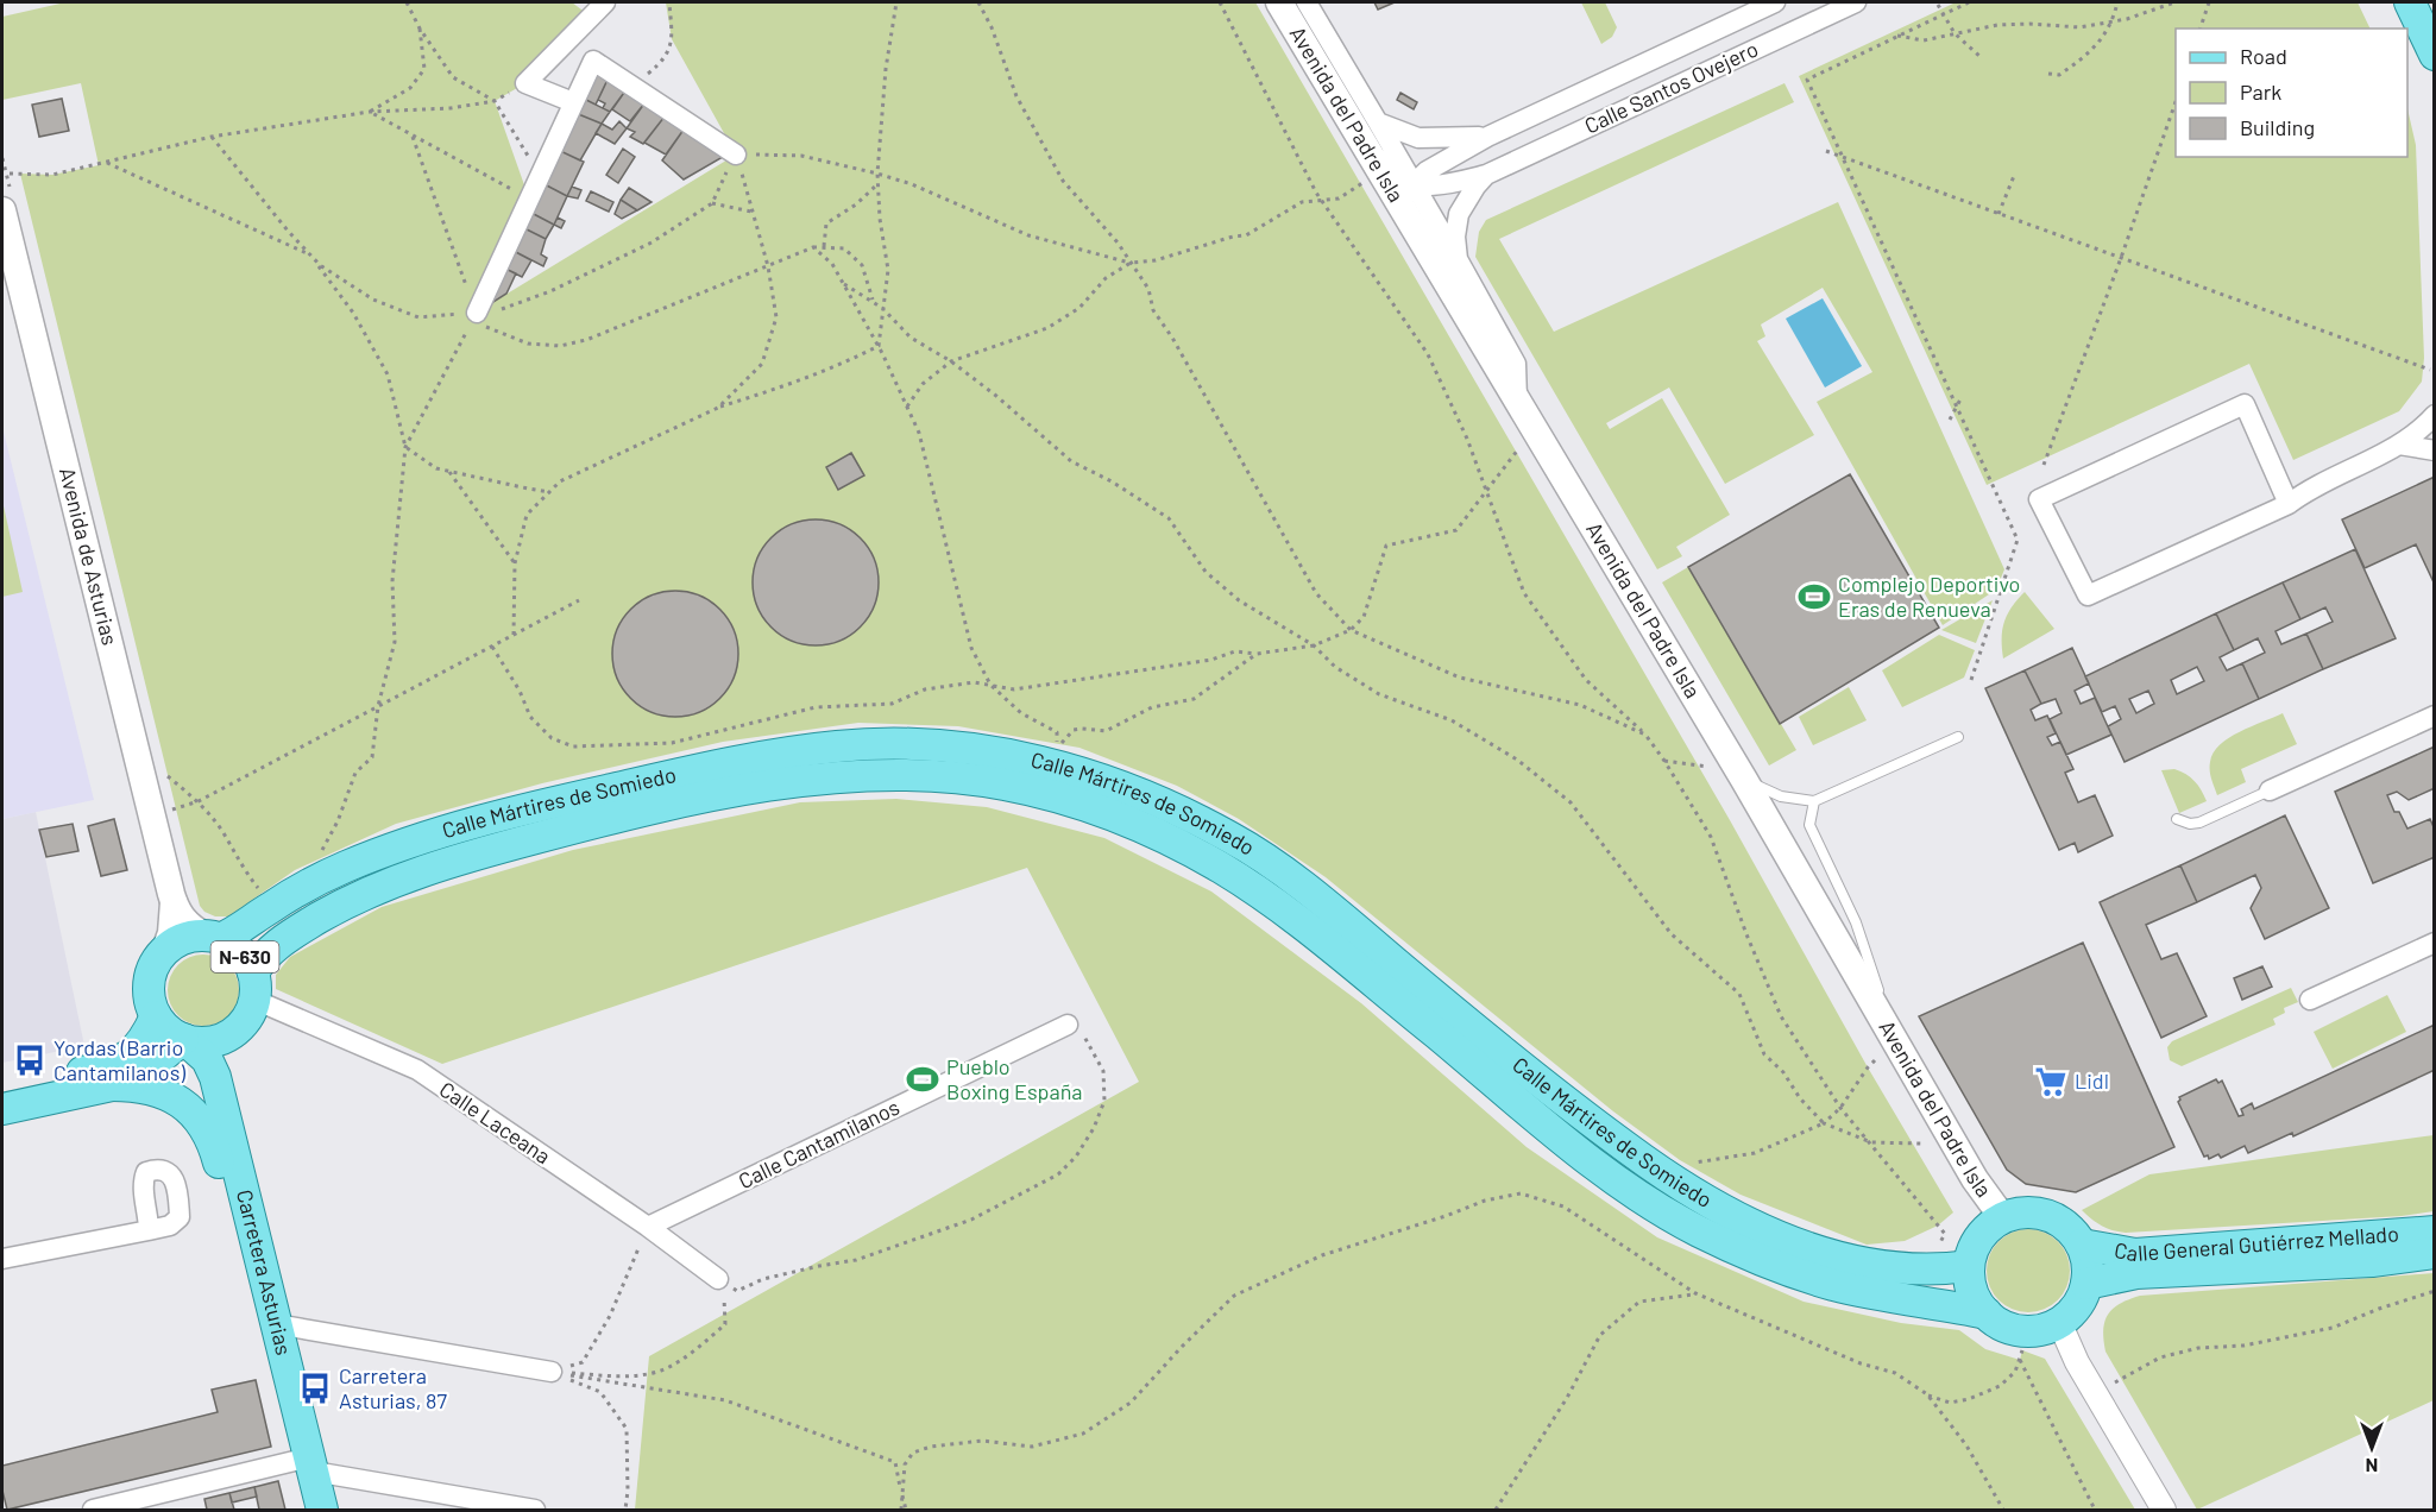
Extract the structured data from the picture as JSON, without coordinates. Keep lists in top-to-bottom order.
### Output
{
  "streets": {
    "main road": [
      "Avenida del Padre Isla",
      "Avenida de Asturias",
      "Calle Mártires de Somiedo",
      "N-630",
      "Calle General Gutiérrez Mellado",
      "Carretera Asturias"
    ],
    "street": ["Calle Santos Ovejero", "Calle Laceana", "Calle Cantamilanos"]
  },
  "crossings": [
    ["Calle Santos Ovejero", "Avenida del Padre Isla"],
    ["Avenida del Padre Isla", "Calle Mártires de Somiedo"],
    ["Avenida del Padre Isla", "Calle General Gutiérrez Mellado"],
    ["Avenida de Asturias", "Calle Mártires de Somiedo"],
    ["Avenida de Asturias", "N-630"],
    ["Avenida de Asturias", "Calle Laceana"],
    ["Avenida de Asturias", "Carretera Asturias"],
    ["Calle Mártires de Somiedo", "N-630"],
    ["Calle Mártires de Somiedo", "Calle Laceana"],
    ["Calle Mártires de Somiedo", "Calle General Gutiérrez Mellado"],
    ["Calle Mártires de Somiedo", "Carretera Asturias"],
    ["N-630", "Calle Laceana"],
    ["N-630", "Carretera Asturias"],
    ["Calle Laceana", "Calle Cantamilanos"],
    ["Calle Laceana", "Carretera Asturias"]
  ],
  "places": {
    "sports": ["Complejo Deportivo Eras de Renueva", "Pueblo Boxing España"],
    "bus stop": ["Yordas (Barrio Cantamilanos)", "Carretera Asturias, 87"],
    "supermarket": ["Lidl"]
  },
  "legend": ["Road", "Park", "Building"],
  "north": "bottom"
}
